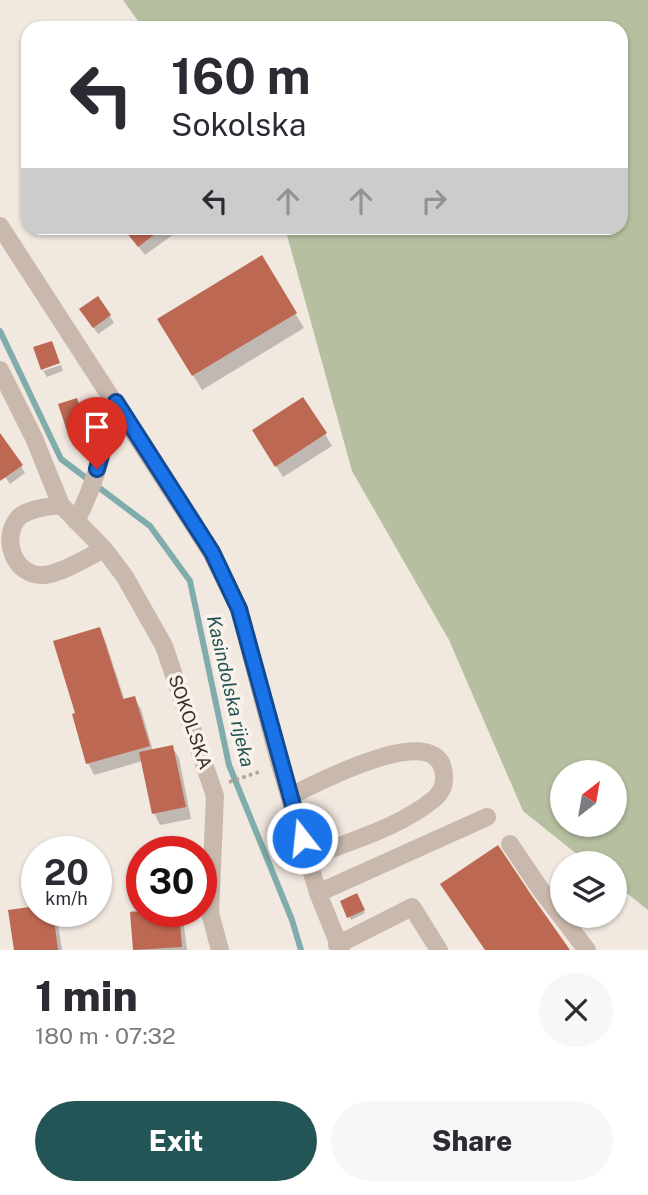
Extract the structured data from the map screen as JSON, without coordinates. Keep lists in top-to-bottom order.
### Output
{
  "streets": {
    "street": ["SOKOLSKA"]
  },
  "water": ["Kasindolska rijeka"],
  "north": "top right",
  "page": {
    "turn": ["160 m", "Sokolska"],
    "speed": "20 km/h",
    "limit": "30",
    "heading": ["1 min", "180 m · 07:32"],
    "buttons": ["Exit", "Share"]
  }
}
